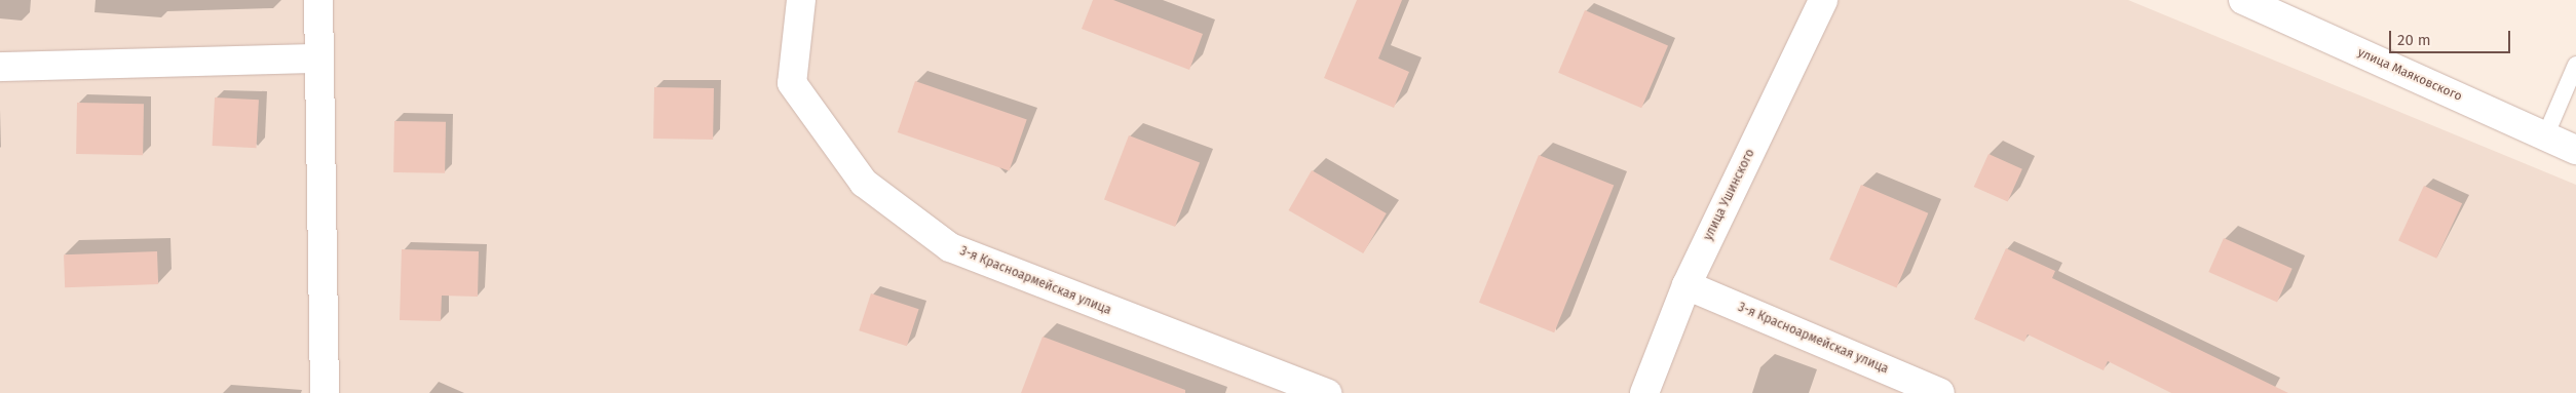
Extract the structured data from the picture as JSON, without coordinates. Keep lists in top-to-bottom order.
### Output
{
  "streets": {
    "street": ["улица Маяковского", "улица Ушинского", "3-я Красноармейская улица"]
  },
  "crossings": [
    ["улица Ушинского", "3-я Красноармейская улица"]
  ],
  "scale_bar": "20 m"
}
